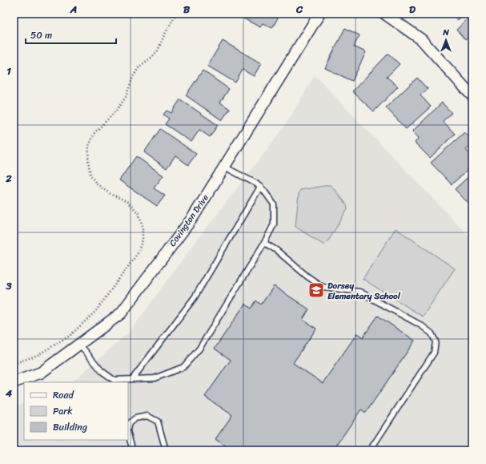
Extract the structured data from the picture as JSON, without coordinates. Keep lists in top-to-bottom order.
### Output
{
  "streets": {
    "street": ["Covington Drive"]
  },
  "places": {
    "school or university": ["Dorsey Elementary School"]
  },
  "legend": ["Road", "Park", "Building"],
  "scale_bar": "50 m",
  "north": "top",
  "grid": {
    "columns": [
      "A",
      "B",
      "C",
      "D"
    ],
    "rows": [
      "1",
      "2",
      "3",
      "4"
    ]
  }
}
